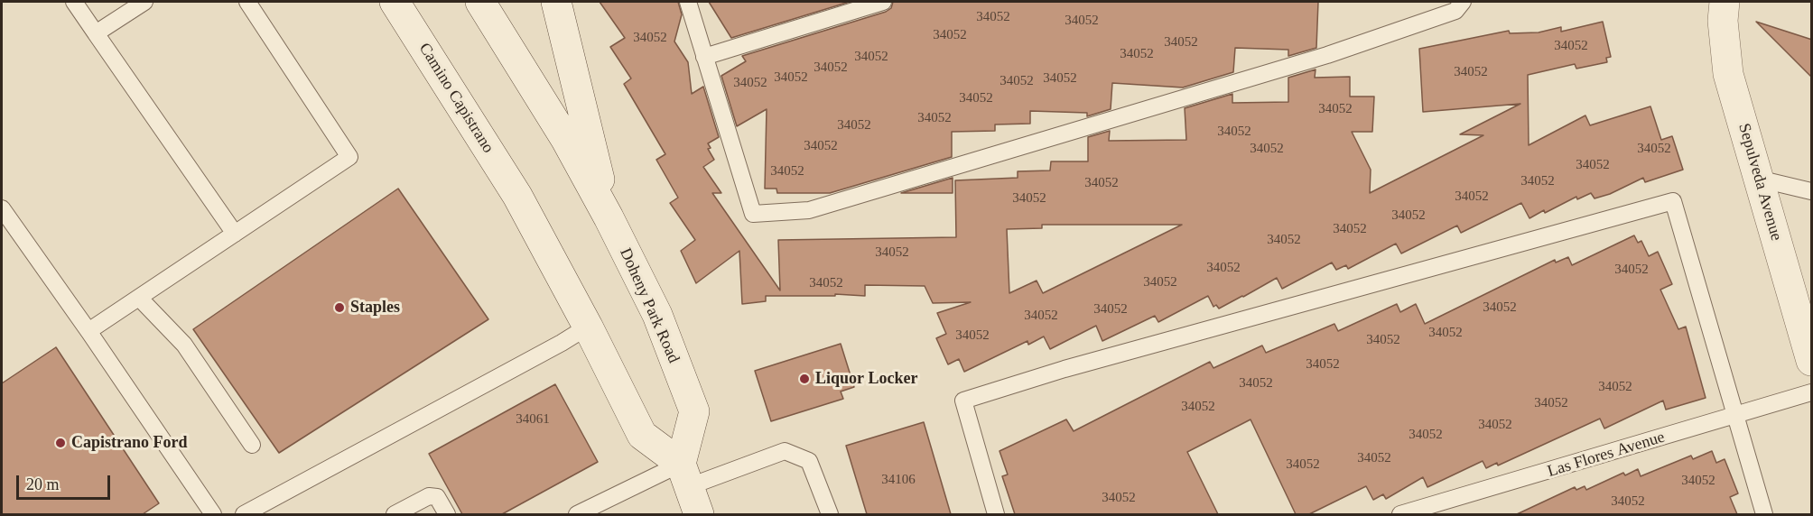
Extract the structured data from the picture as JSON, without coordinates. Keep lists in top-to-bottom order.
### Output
{
  "streets": {
    "main road": ["Camino Capistrano", "Sepulveda Avenue", "Doheny Park Road"],
    "lane": ["Las Flores Avenue"]
  },
  "places": ["Staples", "Liquor Locker", "Capistrano Ford"],
  "house_numbers": [
    "34052",
    "34052",
    "34052",
    "34052",
    "34052",
    "34052",
    "34052",
    "34052",
    "34052",
    "34052",
    "34052",
    "34052",
    "34052",
    "34052",
    "34052",
    "34052",
    "34052",
    "34052",
    "34052",
    "34052",
    "34052",
    "34052",
    "34052",
    "34052",
    "34052",
    "34052",
    "34052",
    "34052",
    "34052",
    "34052",
    "34052",
    "34052",
    "34052",
    "34052",
    "34052",
    "34052",
    "34052",
    "34052",
    "34052",
    "34052",
    "34052",
    "34052",
    "34052",
    "34052",
    "34052",
    "34052",
    "34052",
    "34061",
    "34052",
    "34052",
    "34052",
    "34052",
    "34106",
    "34052",
    "34052",
    "34052"
  ],
  "scale_bar": "20 m"
}
